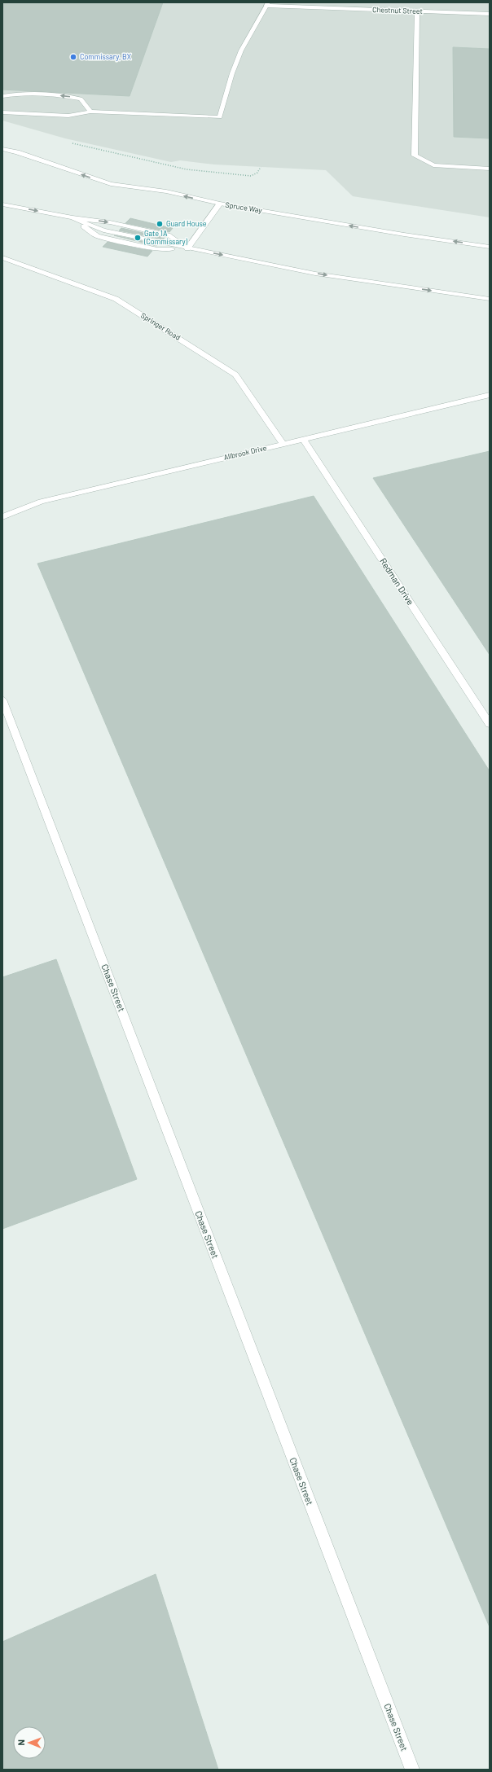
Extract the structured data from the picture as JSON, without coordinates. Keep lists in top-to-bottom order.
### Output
{
  "streets": {
    "street": [
      "Chestnut Street",
      "Spruce Way",
      "Springer Road",
      "Allbrook Drive",
      "Redman Drive",
      "Chase Street"
    ]
  },
  "crossings": [
    ["Springer Road", "Allbrook Drive"],
    ["Allbrook Drive", "Redman Drive"]
  ],
  "places": ["Commissary, BX", "Guard House", "Gate 1A (Commissary)"],
  "north": "left"
}
